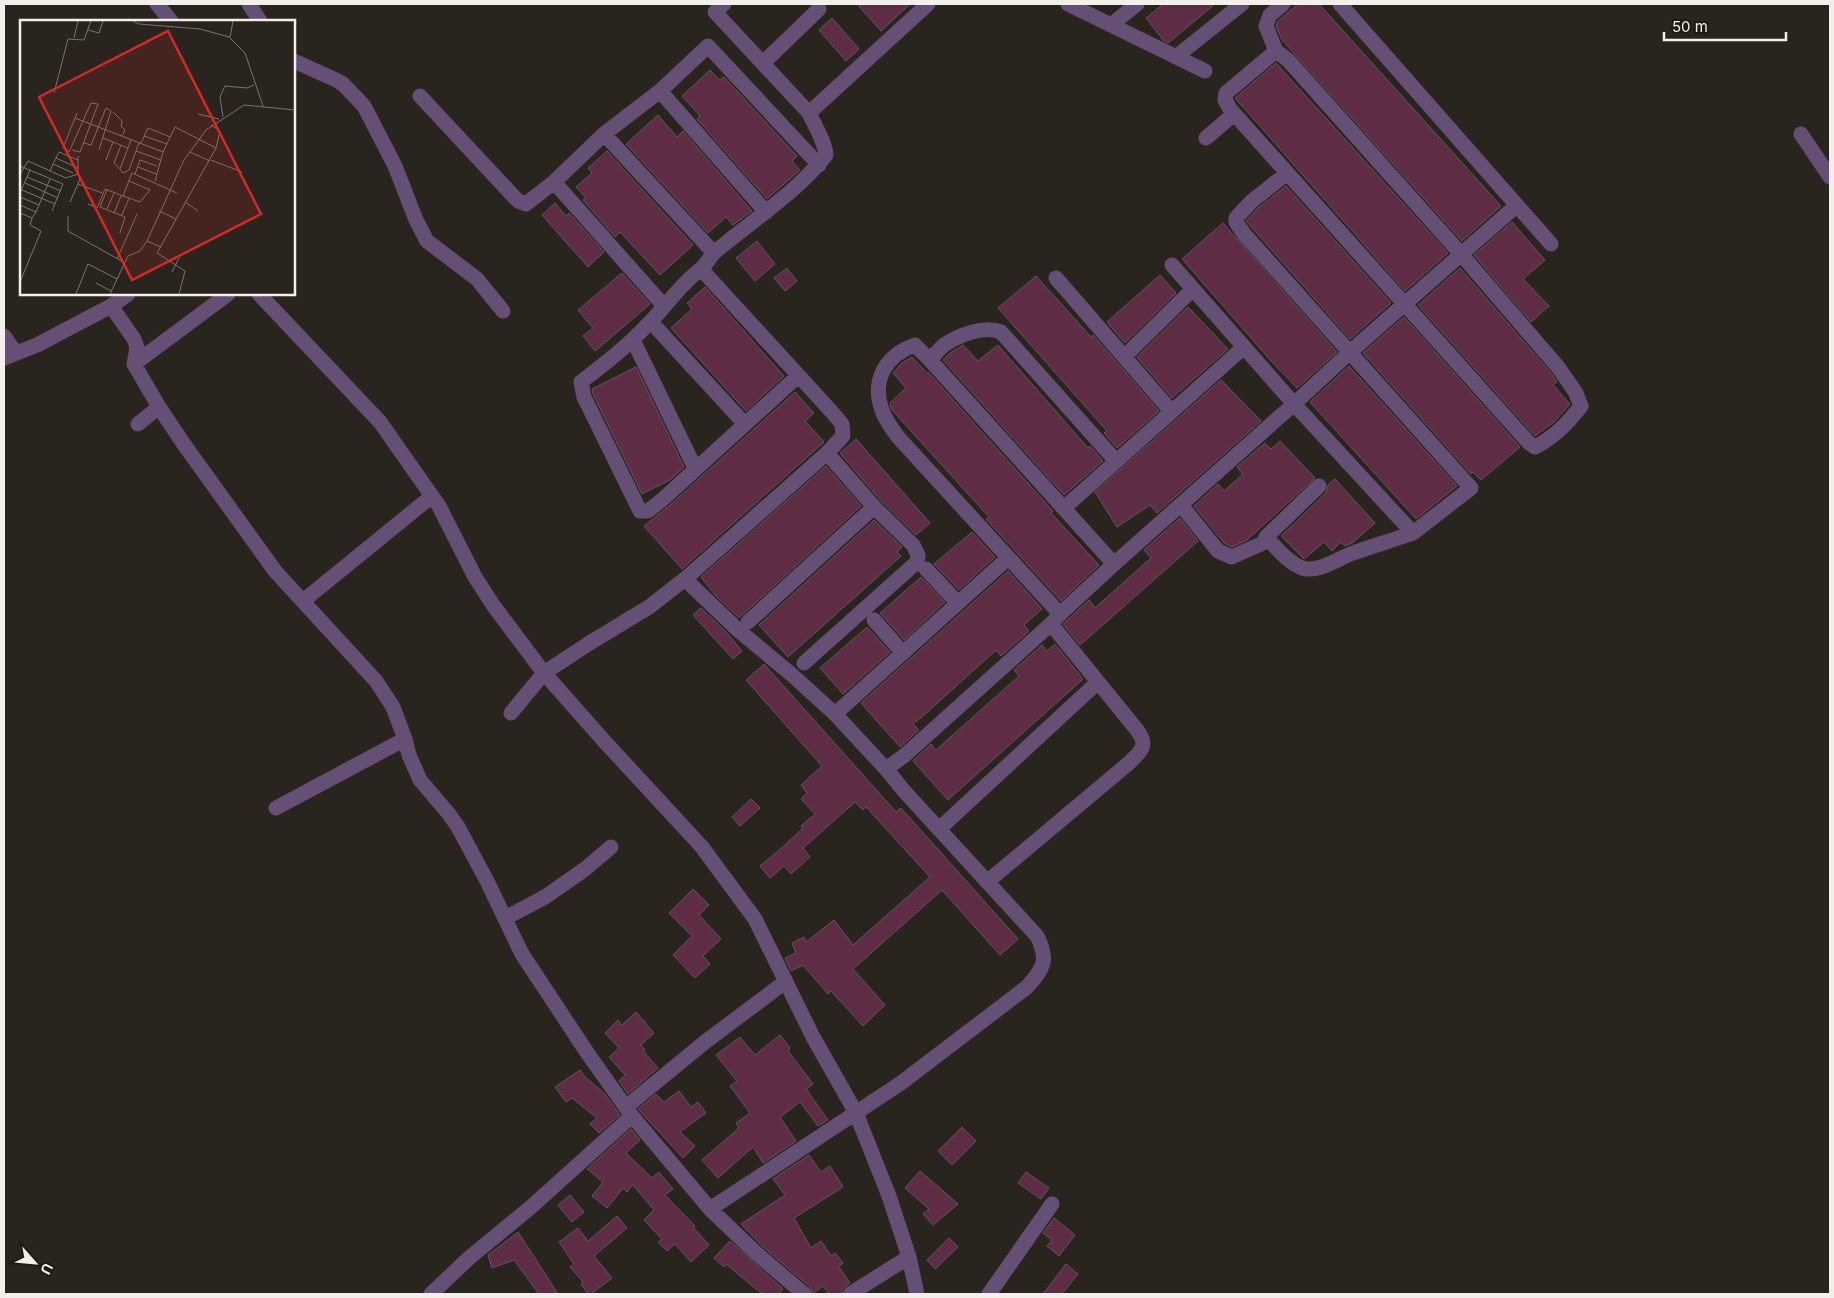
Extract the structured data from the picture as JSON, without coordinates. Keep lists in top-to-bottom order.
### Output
{
  "scale_bar": "50 m",
  "north": "bottom right"
}
